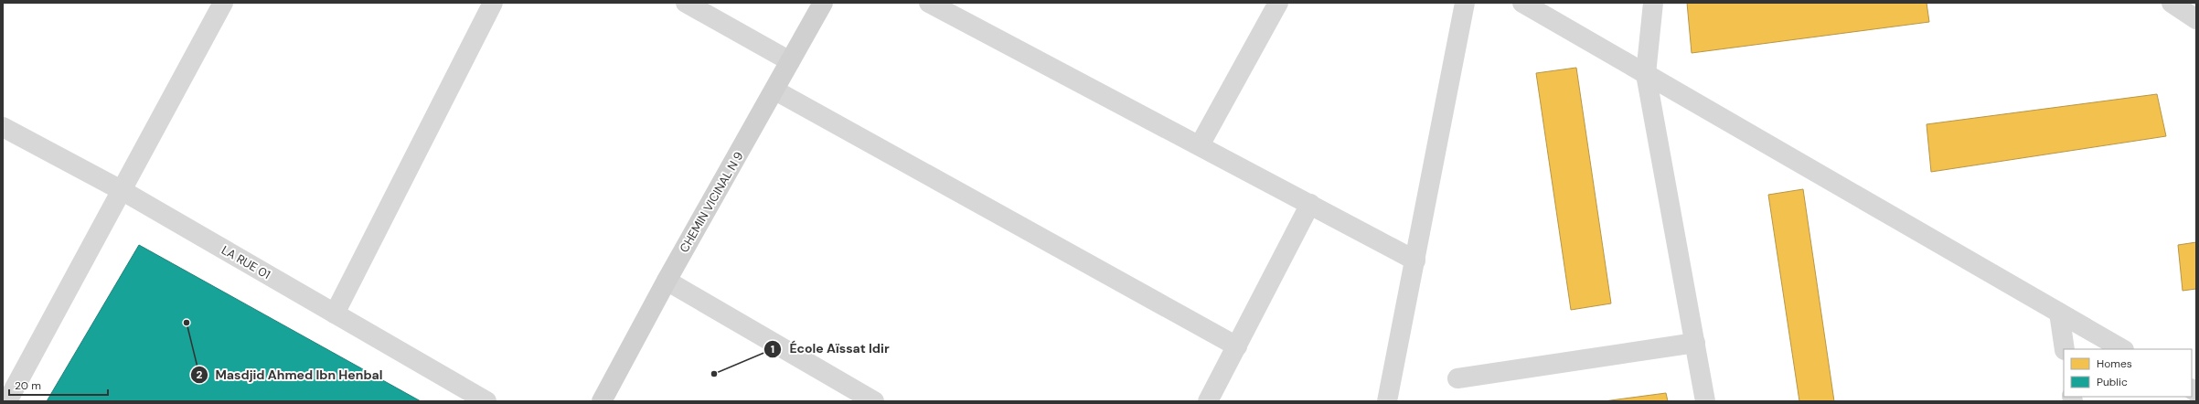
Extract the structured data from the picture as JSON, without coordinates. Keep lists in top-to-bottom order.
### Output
{
  "streets": {
    "street": ["CHEMIN VICINAL N 9", "LA RUE 01"]
  },
  "places": ["Masdjid Ahmed Ibn Henbal", "École Aïssat Idir"],
  "legend": ["Homes", "Public"],
  "scale_bar": "20 m"
}
